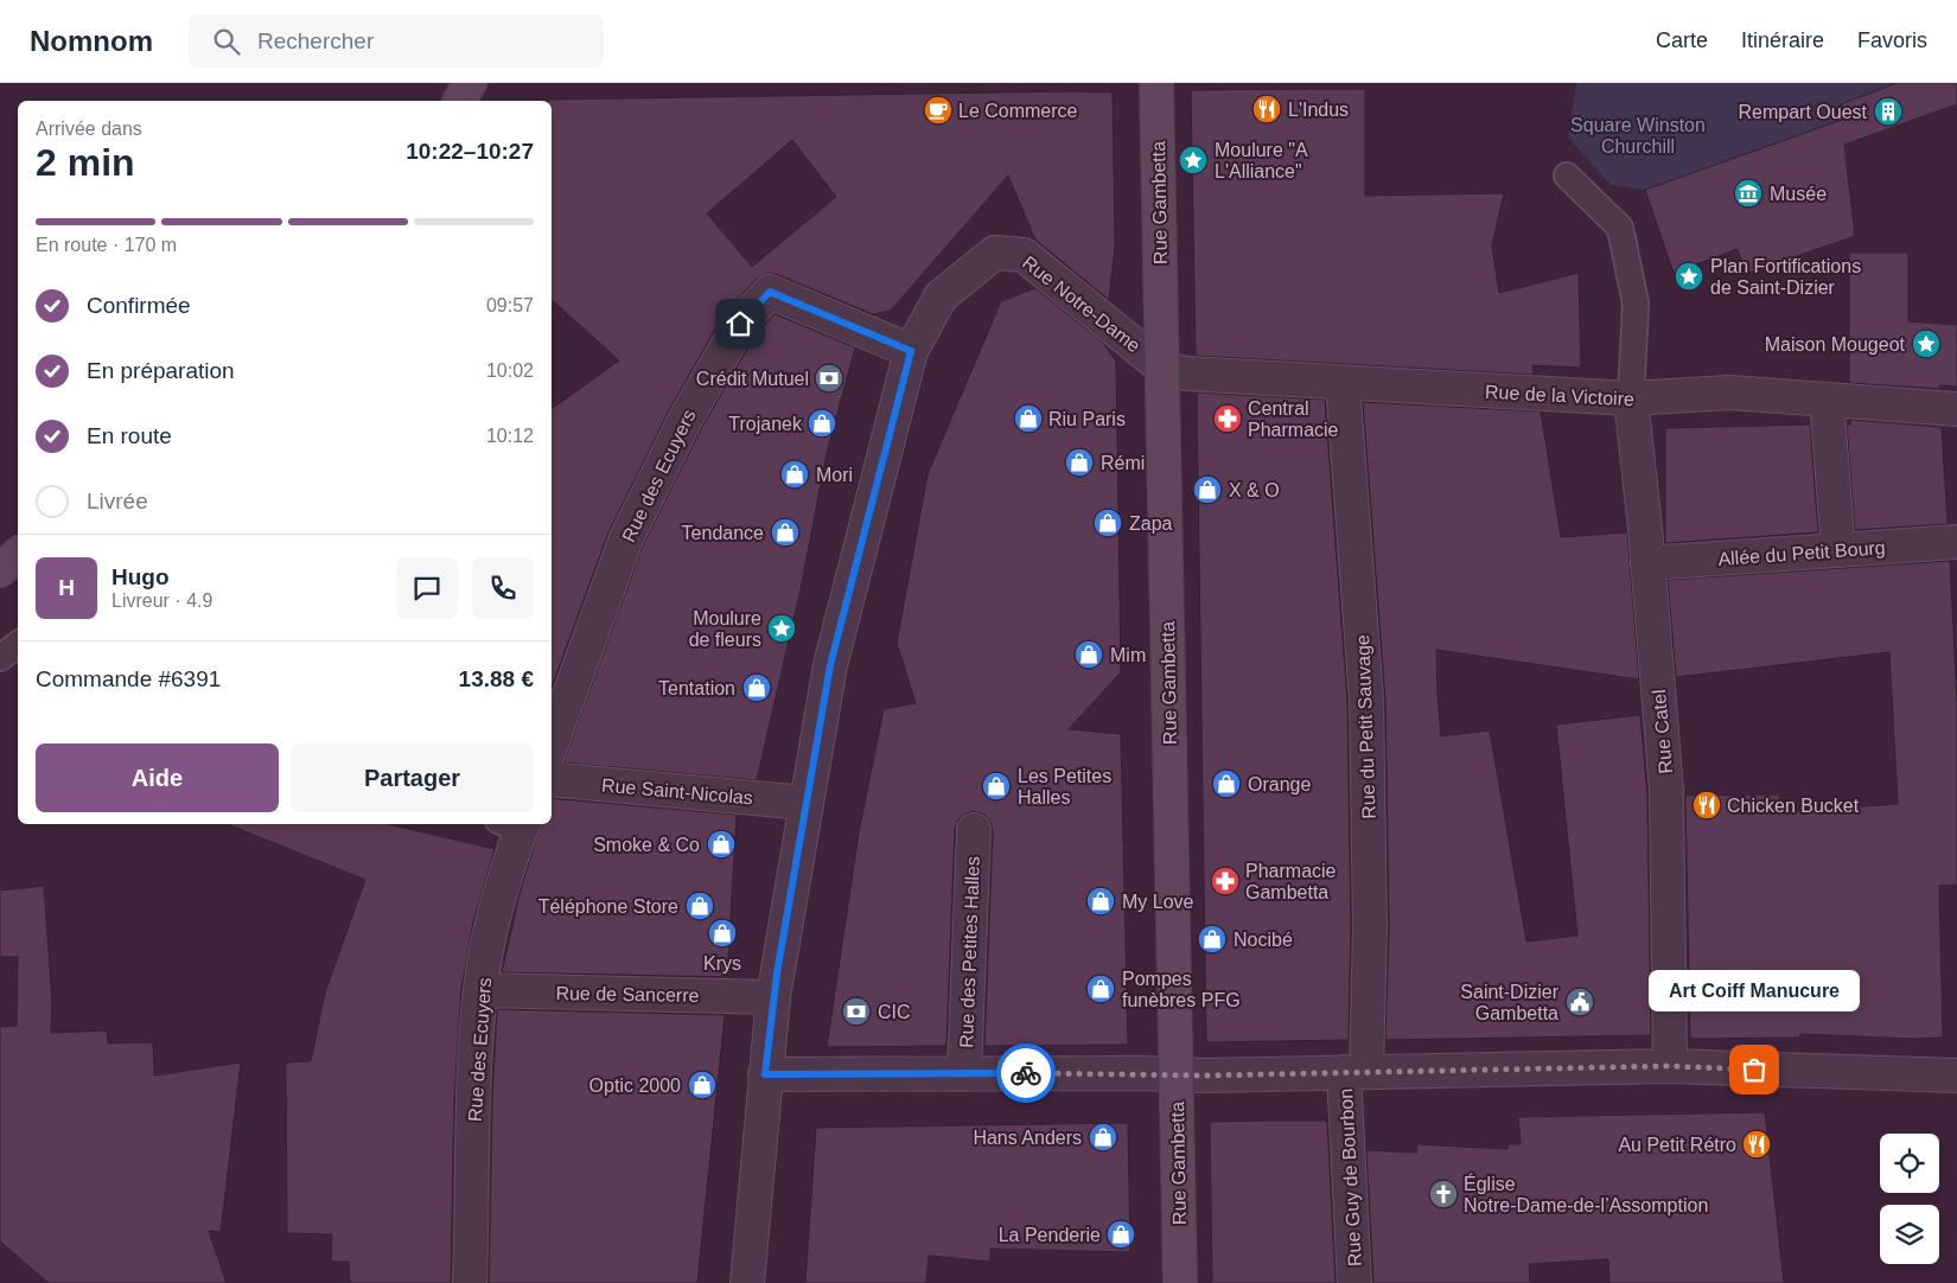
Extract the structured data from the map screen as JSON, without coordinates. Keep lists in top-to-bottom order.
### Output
{
  "streets": {
    "main road": ["Rue Gambetta"],
    "street": [
      "Rue Notre-Dame",
      "Rue de la Victoire",
      "Rue des Ecuyers",
      "Allée du Petit Bourg",
      "Rue du Petit Sauvage",
      "Rue Catel",
      "Rue Saint-Nicolas",
      "Rue des Petites Halles",
      "Rue de Sancerre",
      "Rue Guy de Bourbon"
    ]
  },
  "crossings": [
    ["Rue Gambetta", "Rue Notre-Dame"],
    ["Rue Gambetta", "Rue de la Victoire"],
    ["Rue Notre-Dame", "Rue de la Victoire"],
    ["Rue Notre-Dame", "Rue des Ecuyers"],
    ["Rue de la Victoire", "Rue du Petit Sauvage"],
    ["Rue de la Victoire", "Rue Catel"],
    ["Rue des Ecuyers", "Rue de Sancerre"],
    ["Allée du Petit Bourg", "Rue Catel"],
    ["Rue du Petit Sauvage", "Rue Guy de Bourbon"]
  ],
  "parks": ["Square Winston Churchill"],
  "places": {
    "restaurant": ["L'Indus", "Chicken Bucket", "Au Petit Rétro"],
    "cafe": ["Le Commerce"],
    "building": ["Rempart Ouest"],
    "place": [
      "Moulure \"A L'Alliance\"",
      "Plan Fortifications de Saint-Dizier",
      "Maison Mougeot",
      "Moulure de fleurs"
    ],
    "museum": ["Musée"],
    "bank": ["Crédit Mutuel", "CIC"],
    "shop": [
      "Riu Paris",
      "Trojanek",
      "Rémi",
      "Mori",
      "X & O",
      "Zapa",
      "Tendance",
      "Mim",
      "Tentation",
      "Orange",
      "Les Petites Halles",
      "Smoke & Co",
      "My Love",
      "Téléphone Store",
      "Krys",
      "Nocibé",
      "Pompes funèbres PFG",
      "Optic 2000",
      "Hans Anders",
      "La Penderie"
    ],
    "pharmacy": ["Central Pharmacie", "Pharmacie Gambetta"],
    "public building": ["Saint-Dizier Gambetta"],
    "other": ["Art Coiff Manucure"],
    "church": ["Église Notre-Dame-de-l’Assomption"]
  },
  "page": {
    "header": "Nomnom",
    "search": "Rechercher",
    "nav": ["Carte", "Itinéraire", "Favoris"],
    "heading": ["2 min", "Arrivée dans", "10:22–10:27"],
    "panel": [
      "Hugo",
      "Livreur · 4.9",
      "Commande #6391",
      "13.88 €"
    ],
    "bar": "En route · 170 m",
    "list": [
      ["Confirmée", "09:57"],
      ["En préparation", "10:02"],
      ["En route", "10:12"],
      "Livrée"
    ],
    "round": "H",
    "buttons": ["Aide", "Partager"],
    "bubble": "Art Coiff Manucure"
  }
}
